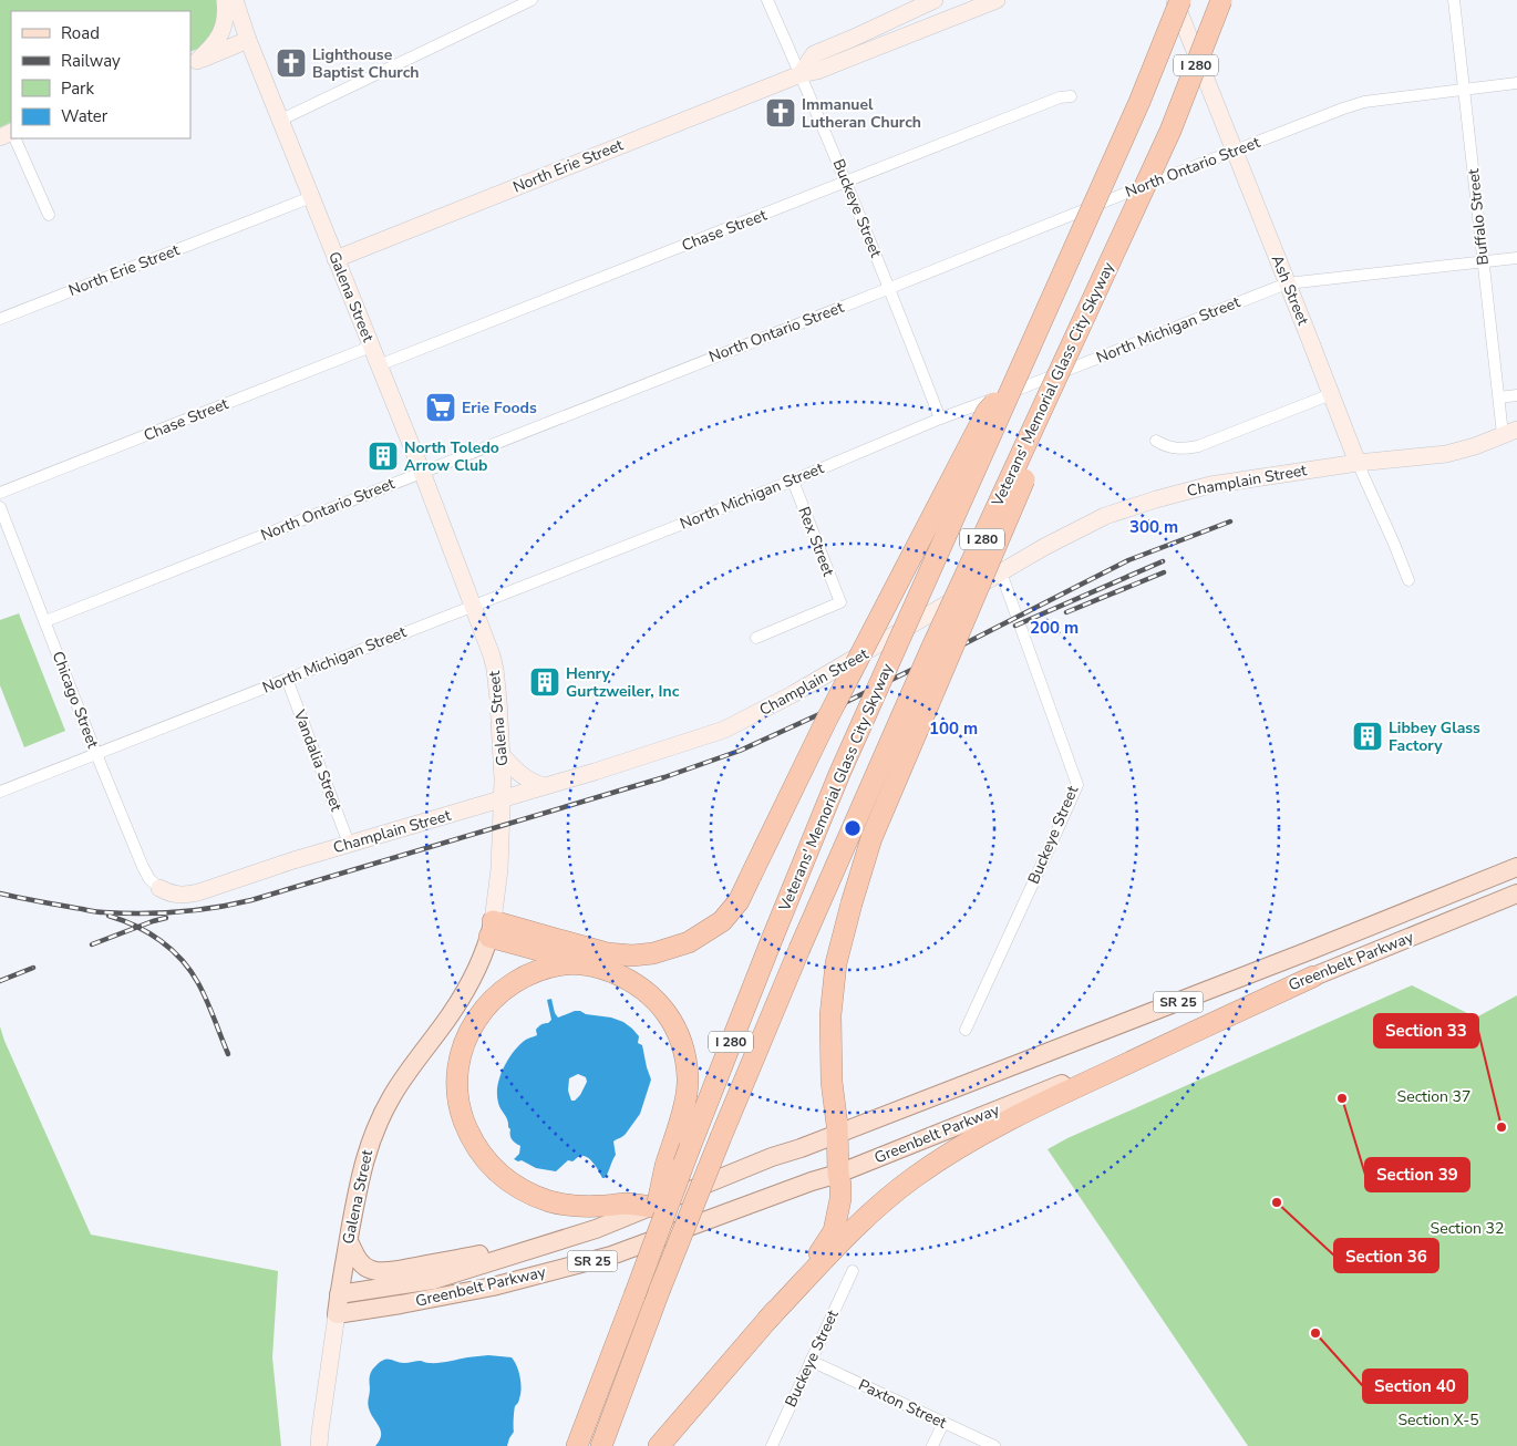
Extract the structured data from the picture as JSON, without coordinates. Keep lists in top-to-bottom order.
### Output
{
  "streets": {
    "highway": ["I 280", "Veterans' Memorial Glass City Skyway"],
    "main road": [
      "North Erie Street",
      "Ash Street",
      "Galena Street",
      "Champlain Street",
      "Greenbelt Parkway",
      "SR 25"
    ],
    "street": [
      "North Ontario Street",
      "Buckeye Street",
      "Buffalo Street",
      "Chase Street",
      "North Michigan Street",
      "Rex Street",
      "Chicago Street",
      "Vandalia Street",
      "Paxton Street"
    ]
  },
  "crossings": [
    ["I 280", "Veterans' Memorial Glass City Skyway"],
    ["North Erie Street", "Buckeye Street"],
    ["North Erie Street", "Galena Street"],
    ["North Ontario Street", "Buckeye Street"],
    ["North Ontario Street", "Buffalo Street"],
    ["North Ontario Street", "Ash Street"],
    ["North Ontario Street", "Galena Street"],
    ["North Ontario Street", "Chicago Street"],
    ["Buckeye Street", "Chase Street"],
    ["Buckeye Street", "North Michigan Street"],
    ["Buckeye Street", "Champlain Street"],
    ["Buckeye Street", "Paxton Street"],
    ["Buffalo Street", "North Michigan Street"],
    ["Buffalo Street", "Champlain Street"],
    ["Chase Street", "Galena Street"],
    ["Ash Street", "North Michigan Street"],
    ["Ash Street", "Champlain Street"],
    ["Galena Street", "North Michigan Street"],
    ["Galena Street", "Champlain Street"],
    ["Galena Street", "Greenbelt Parkway"],
    ["North Michigan Street", "Rex Street"],
    ["North Michigan Street", "Chicago Street"],
    ["North Michigan Street", "Vandalia Street"],
    ["Champlain Street", "Chicago Street"],
    ["Champlain Street", "Vandalia Street"]
  ],
  "parks": ["Section 37", "Section 32", "Section X-5"],
  "places": {
    "church": ["Lighthouse Baptist Church", "Immanuel Lutheran Church"],
    "supermarket": ["Erie Foods"],
    "building": ["North Toledo Arrow Club", "Henry Gurtzweiler, Inc", "Libbey Glass Factory"],
    "other": [
      "Section 39",
      "Section 33",
      "Section 36",
      "Section 40"
    ]
  },
  "legend": [
    "Road",
    "Railway",
    "Park",
    "Water"
  ],
  "rings": ["300 m", "200 m", "100 m"]
}
